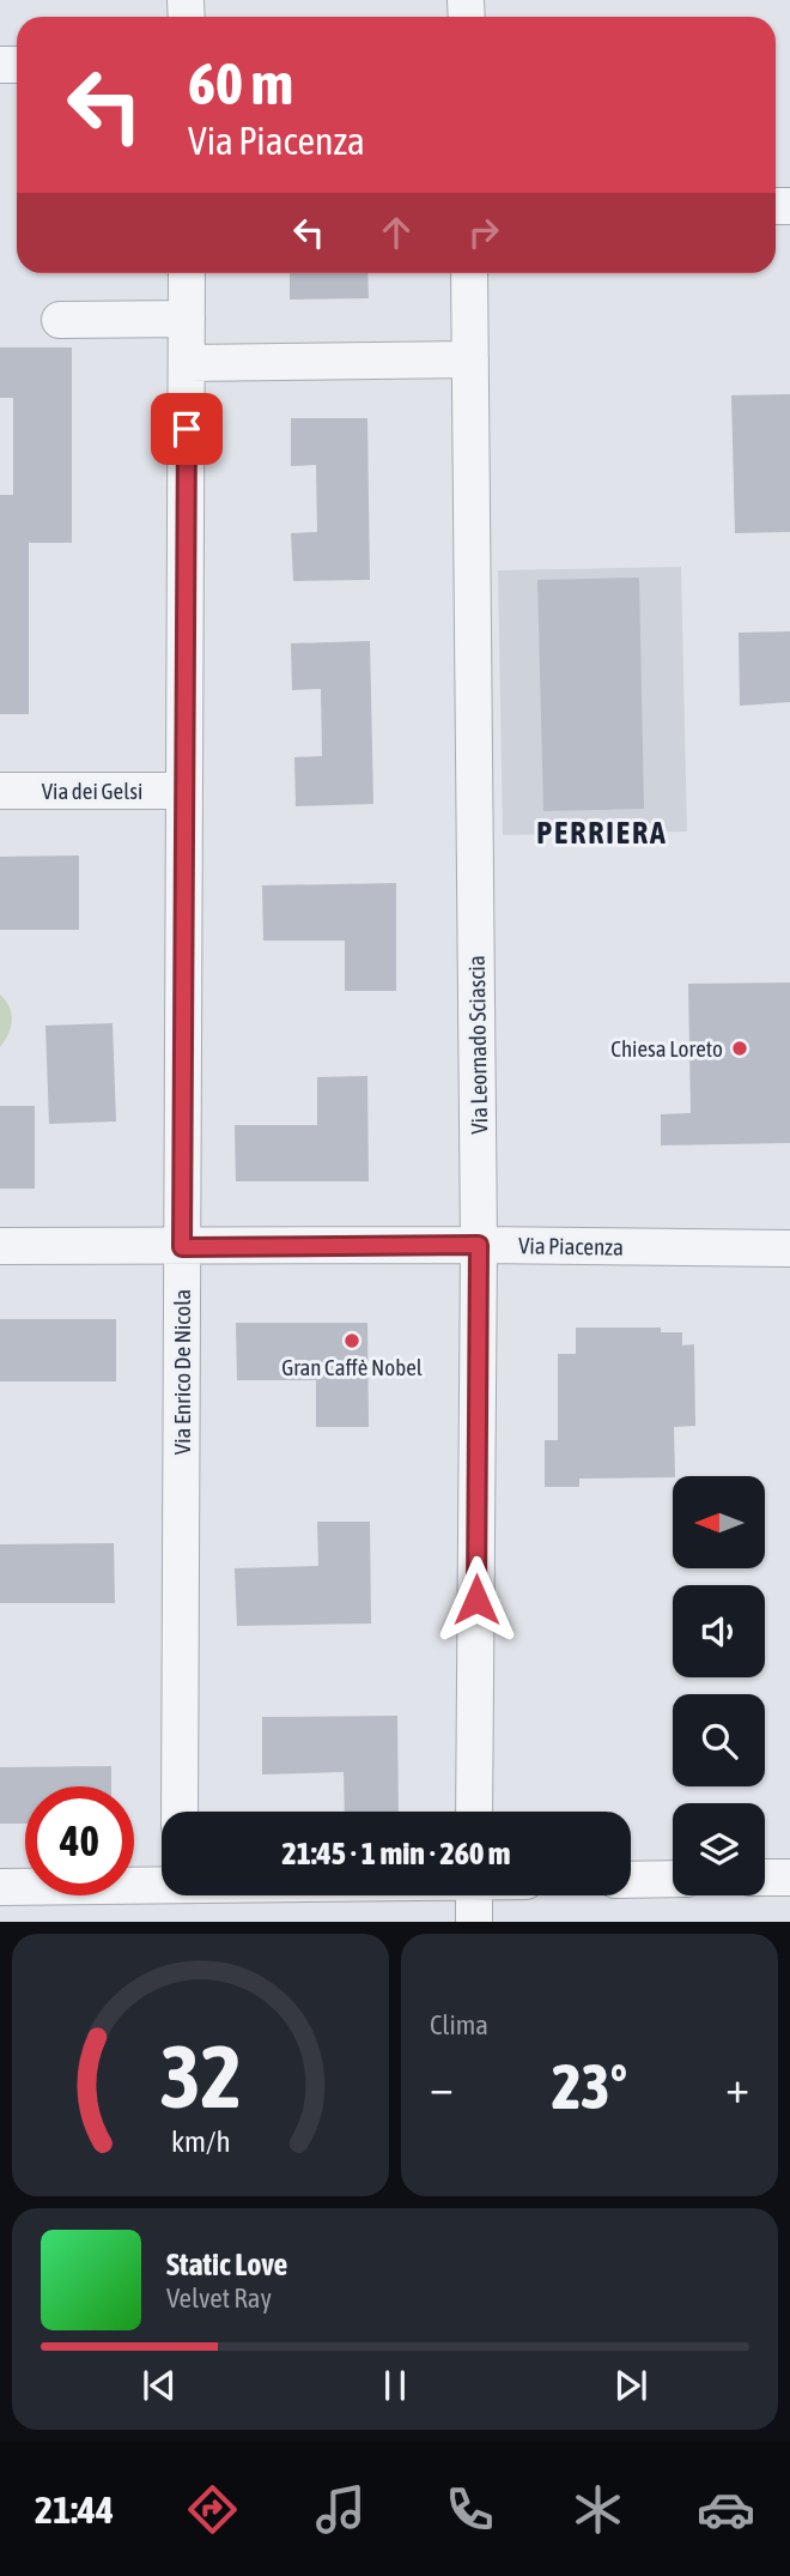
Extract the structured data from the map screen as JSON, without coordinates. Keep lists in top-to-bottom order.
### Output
{
  "streets": {
    "street": [
      "Via dei Gelsi",
      "Via Leornado Sciascia",
      "Via Piacenza",
      "Via Enrico De Nicola"
    ]
  },
  "crossings": [
    ["Via dei Gelsi", "Via Enrico De Nicola"],
    ["Via Leornado Sciascia", "Via Piacenza"],
    ["Via Piacenza", "Via Enrico De Nicola"]
  ],
  "districts": ["PERRIERA"],
  "places": ["Chiesa Loreto", "Gran Caffè Nobel"],
  "north": "left",
  "page": {
    "turn": ["60 m", "Via Piacenza"],
    "limit": "40",
    "trip": "21:45 · 1 min · 260 m",
    "tile": "Clima",
    "heat": ["−", "23°", "+"],
    "song": ["Static Love", "Velvet Ray"],
    "tabs": "21:44",
    "gauge": ["32", "km/h"]
  }
}
